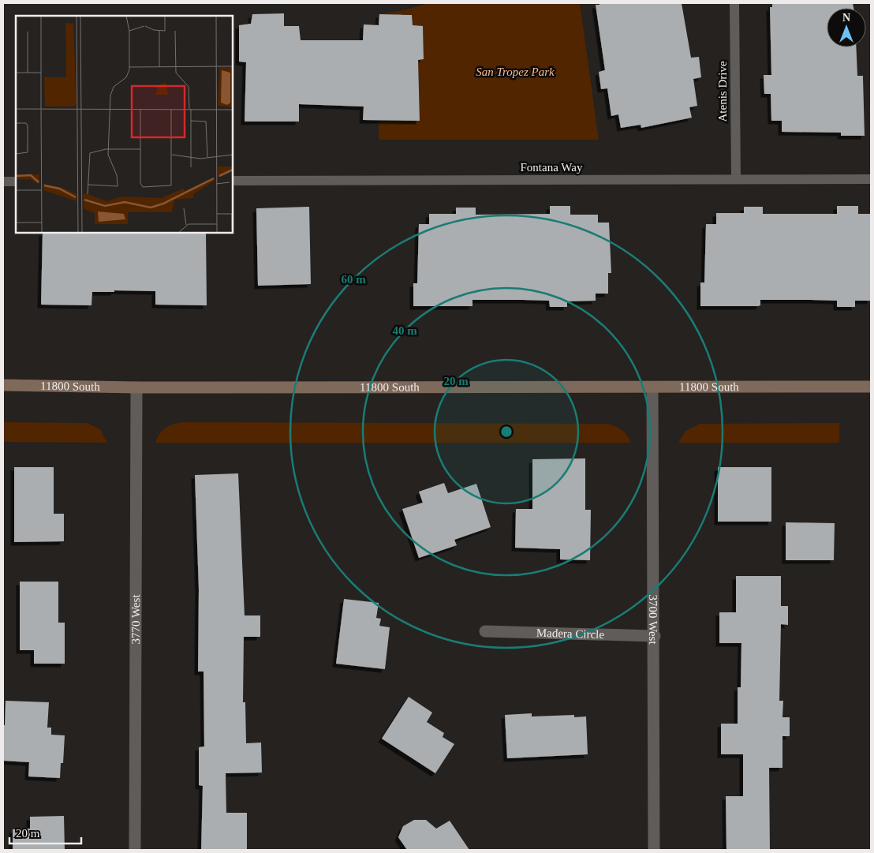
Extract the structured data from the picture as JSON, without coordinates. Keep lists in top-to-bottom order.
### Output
{
  "streets": {
    "main road": ["11800 South"],
    "street": ["3770 West", "3700 West", "Madera Circle"],
    "lane": ["Atenis Drive", "Fontana Way"]
  },
  "crossings": [
    ["Atenis Drive", "Fontana Way"],
    ["11800 South", "3770 West"],
    ["11800 South", "3700 West"],
    ["3700 West", "Madera Circle"]
  ],
  "parks": ["San Tropez Park"],
  "scale_bar": "20 m",
  "north": "top",
  "rings": ["60 m", "40 m", "20 m"]
}
